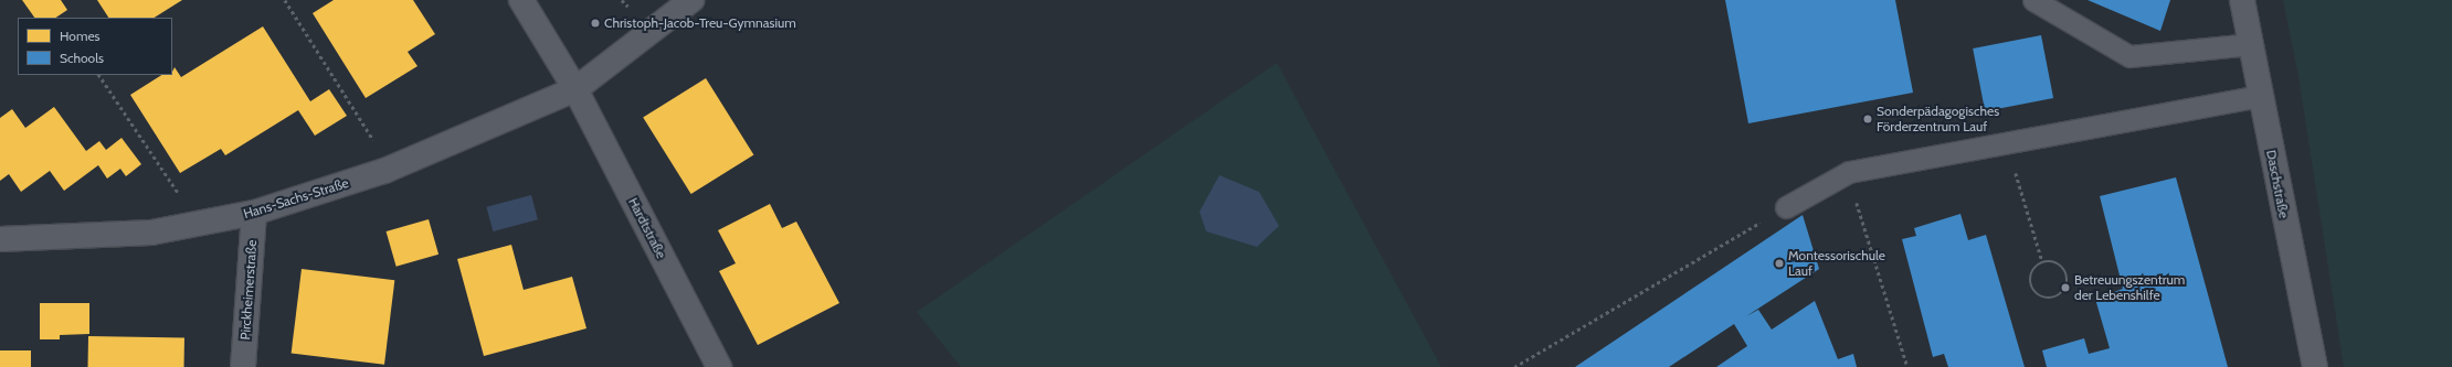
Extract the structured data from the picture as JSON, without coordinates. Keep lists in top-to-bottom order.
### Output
{
  "streets": {
    "street": [
      "Daschstraße",
      "Hans-Sachs-Straße",
      "Hardtstraße",
      "Pirckheimerstraße"
    ]
  },
  "crossings": [
    ["Hans-Sachs-Straße", "Hardtstraße"],
    ["Hans-Sachs-Straße", "Pirckheimerstraße"]
  ],
  "places": [
    "Christoph-Jacob-Treu-Gymnasium",
    "Sonderpädagogisches Förderzentrum Lauf",
    "Montessorischule Lauf",
    "Betreuungszentrum der Lebenshilfe"
  ],
  "legend": ["Homes", "Schools"]
}
